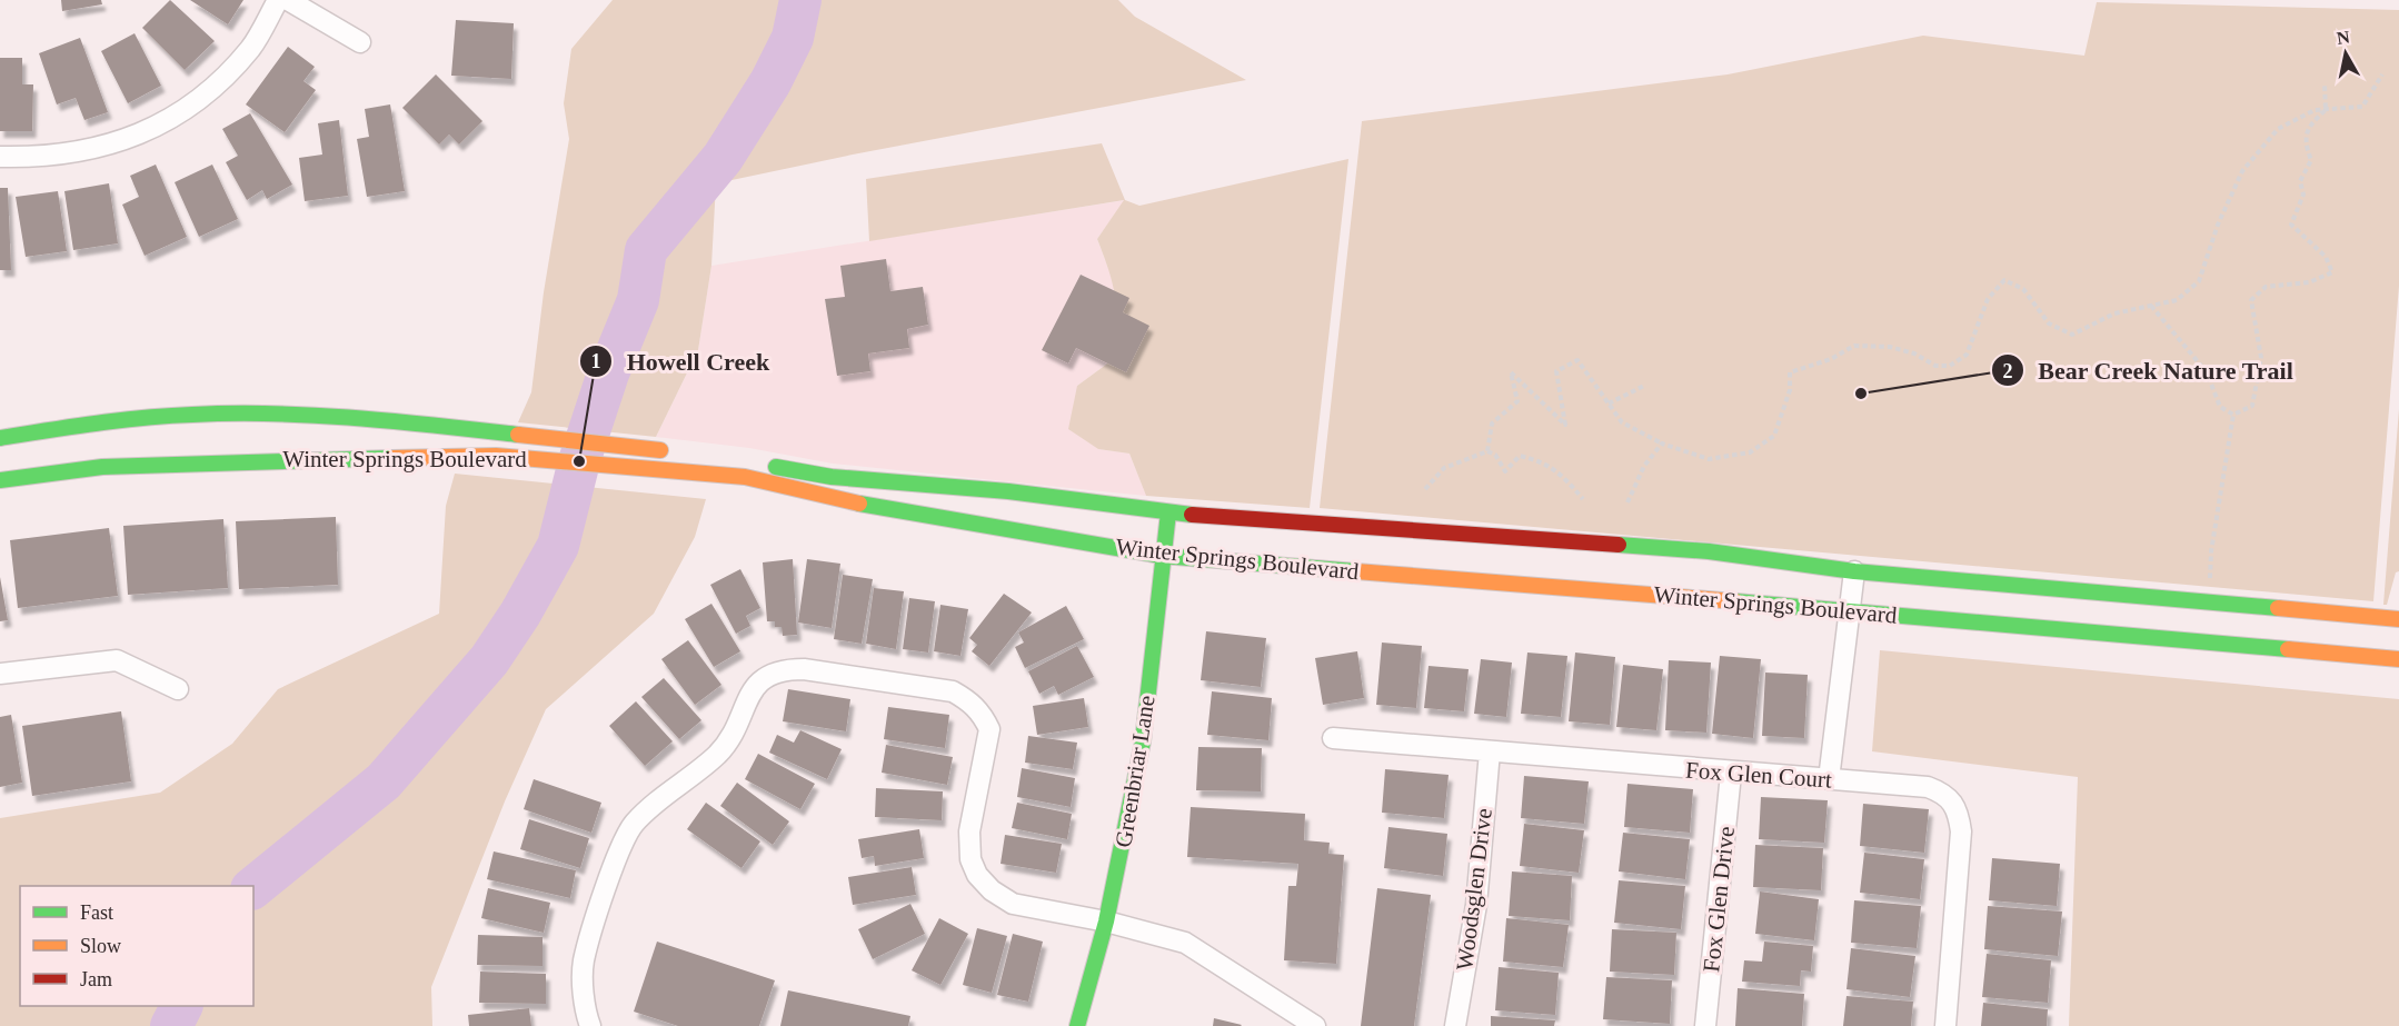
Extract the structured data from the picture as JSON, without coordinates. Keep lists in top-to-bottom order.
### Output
{
  "streets": {
    "street": [
      "Winter Springs Boulevard",
      "Greenbriar Lane",
      "Fox Glen Court",
      "Woodsglen Drive",
      "Fox Glen Drive"
    ]
  },
  "crossings": [
    ["Winter Springs Boulevard", "Greenbriar Lane"],
    ["Fox Glen Court", "Woodsglen Drive"],
    ["Fox Glen Court", "Fox Glen Drive"]
  ],
  "places": ["Bear Creek Nature Trail", "Howell Creek"],
  "legend": ["Fast", "Slow", "Jam"],
  "north": "top"
}
